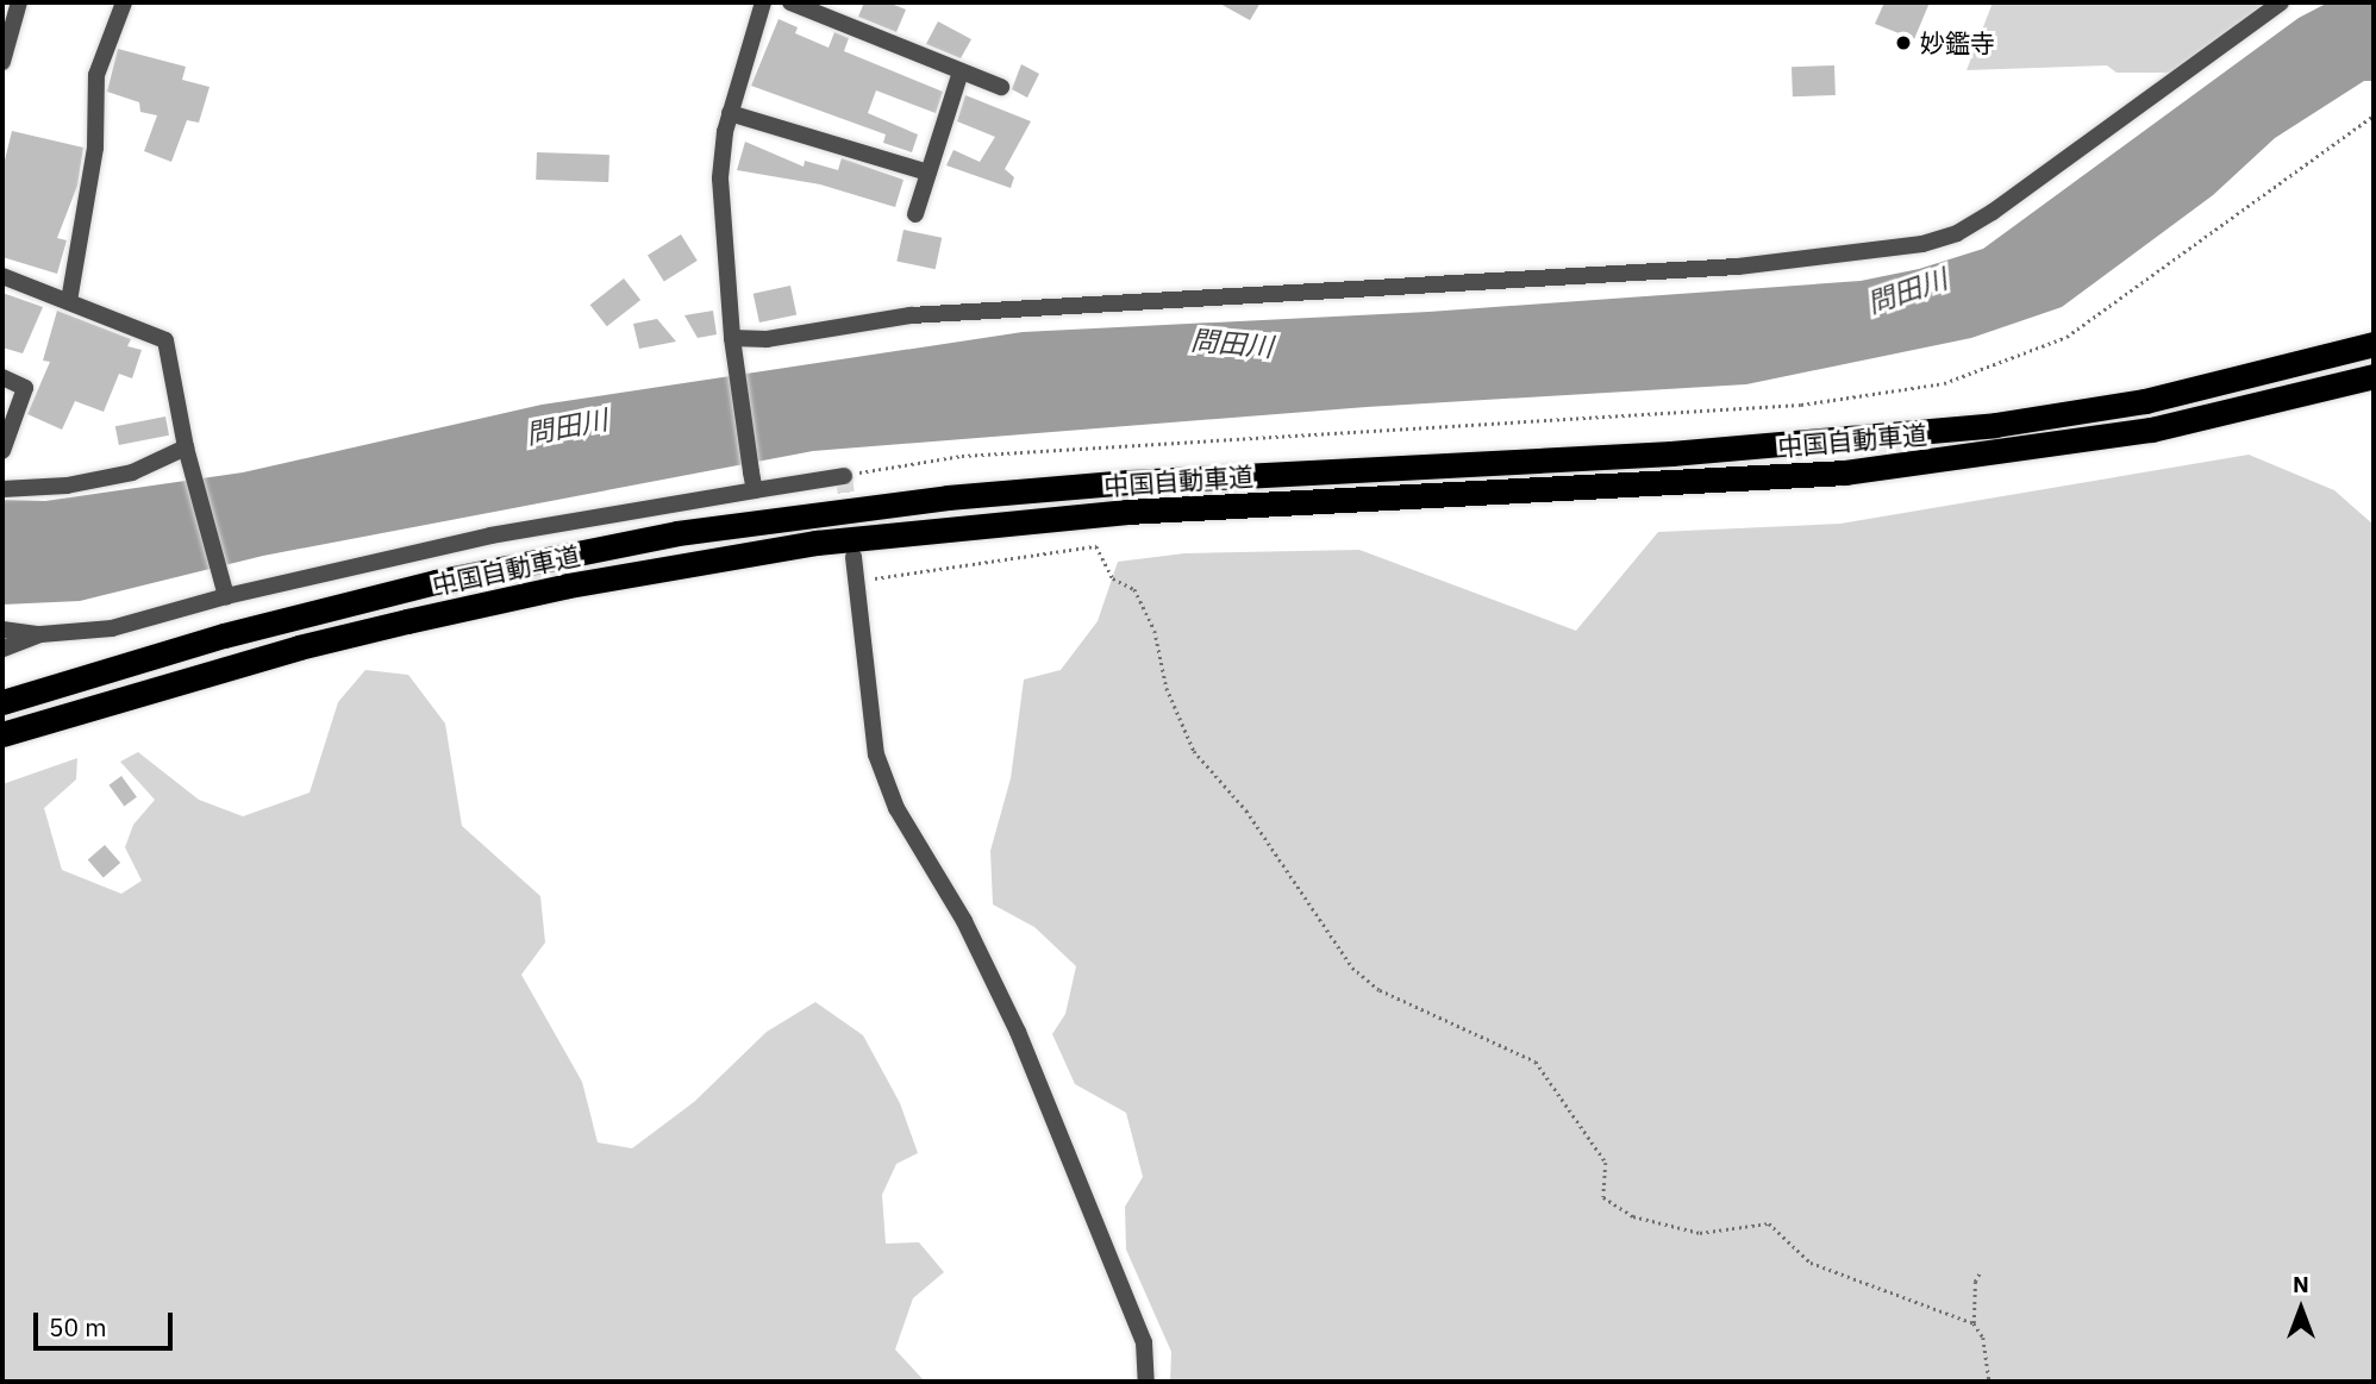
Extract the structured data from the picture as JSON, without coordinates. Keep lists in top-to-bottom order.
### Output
{
  "streets": {
    "highway": ["中国自動車道"]
  },
  "water": ["問田川"],
  "places": ["妙鑑寺"],
  "scale_bar": "50 m",
  "north": "top"
}
